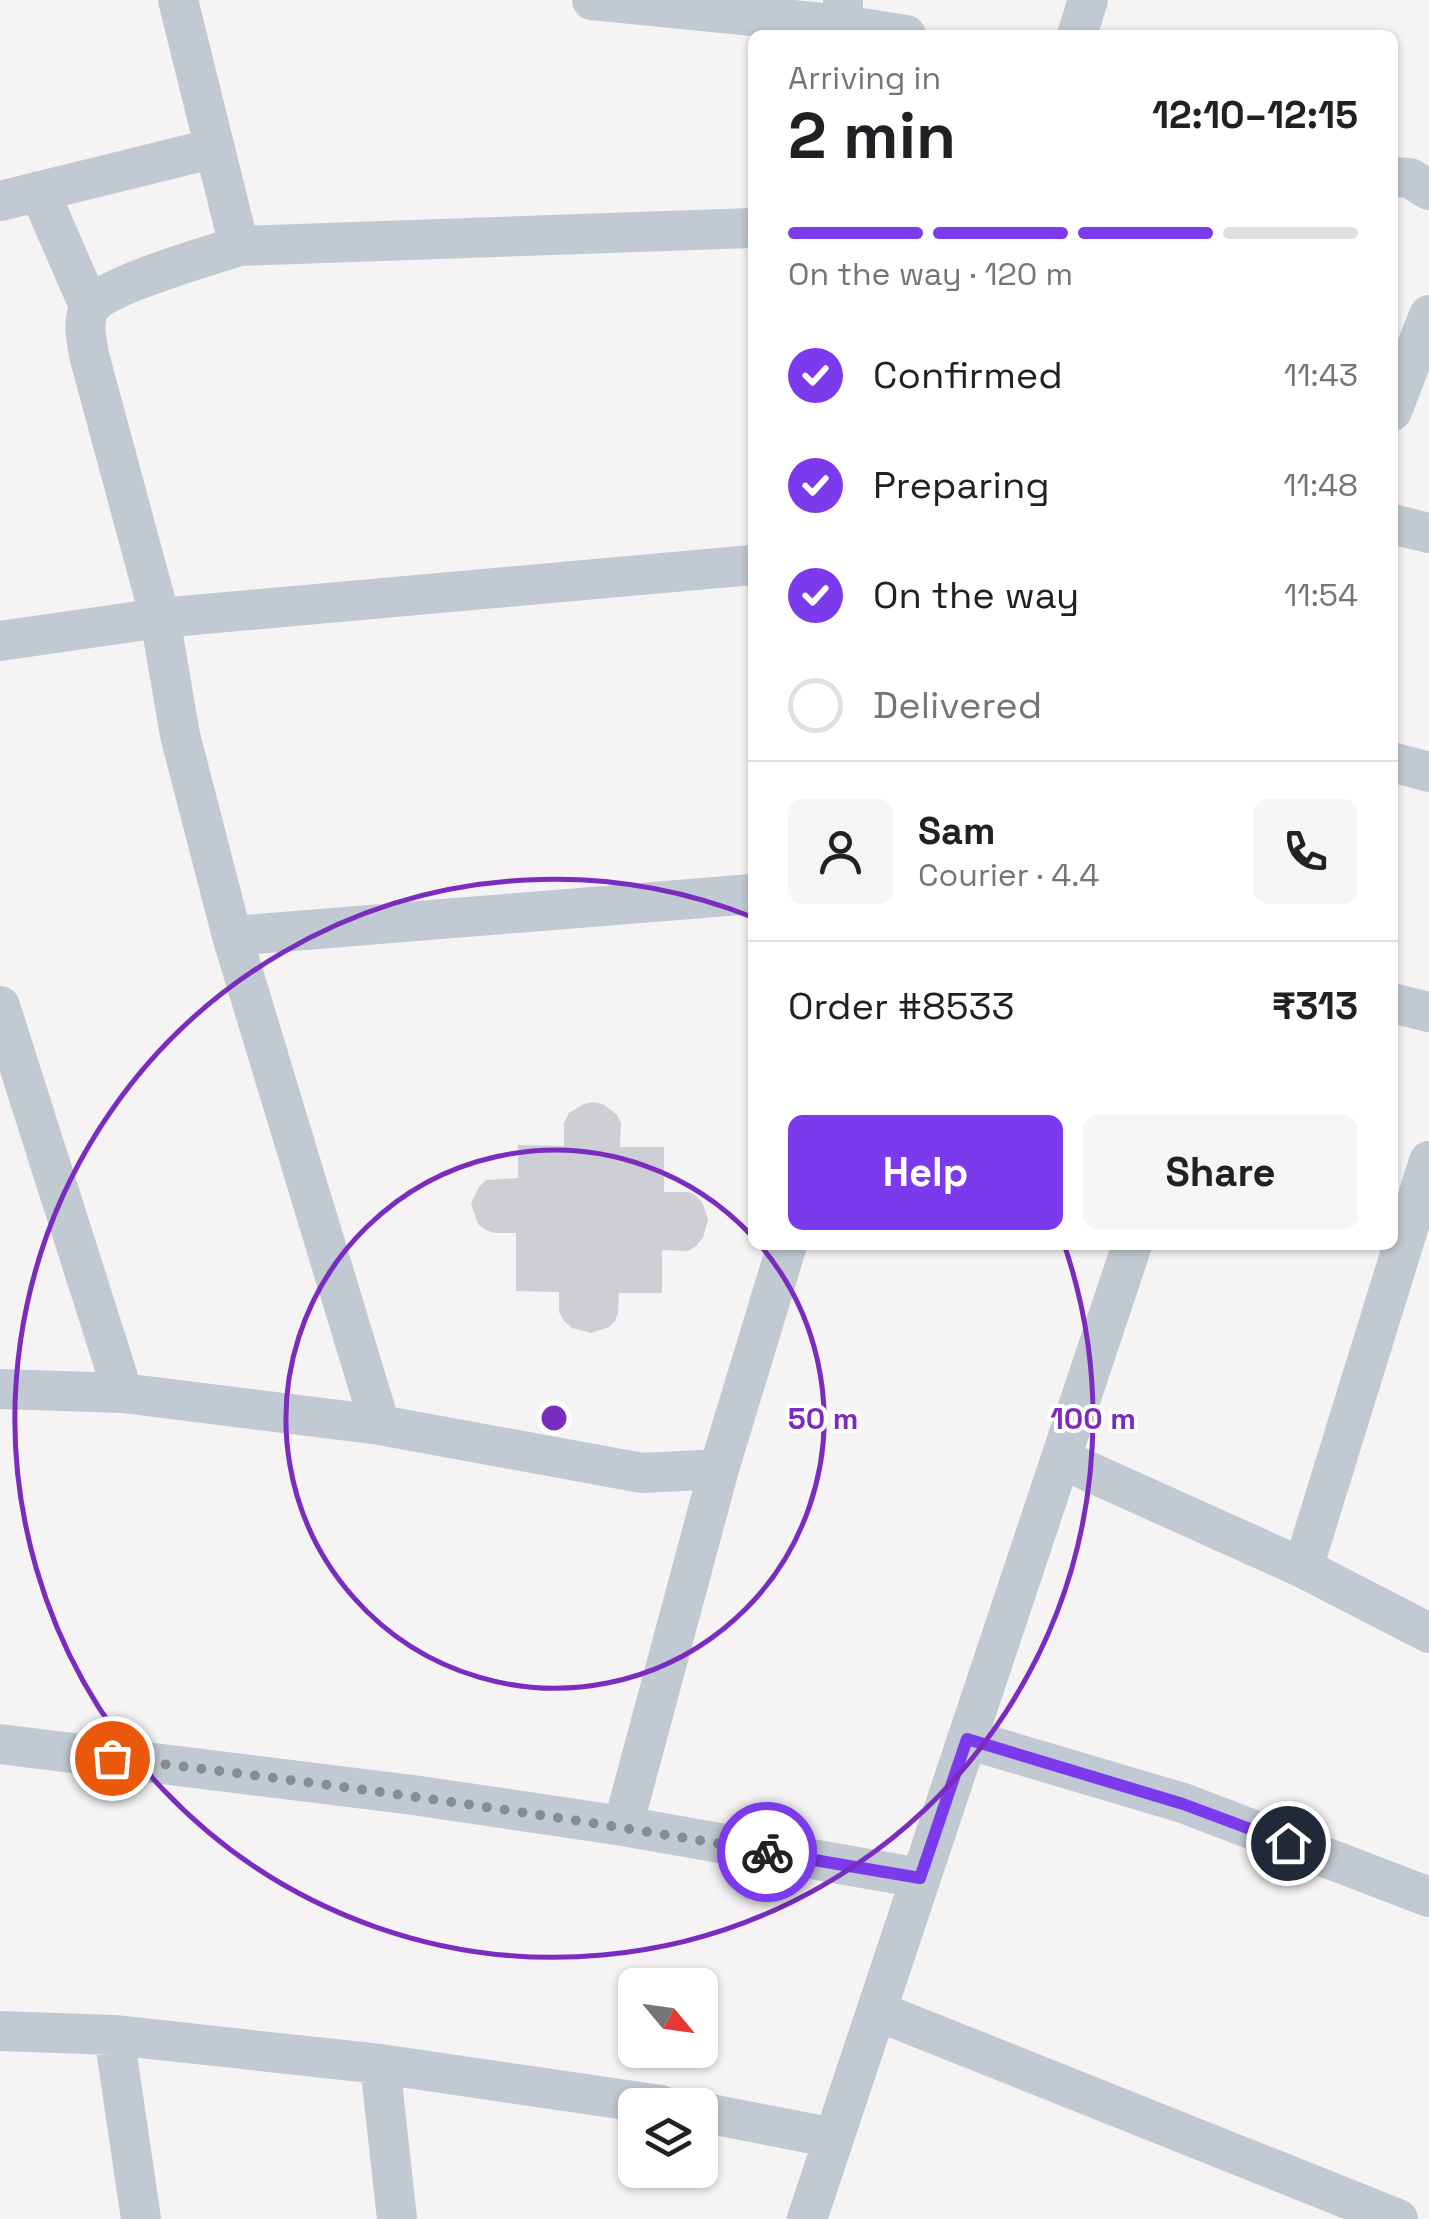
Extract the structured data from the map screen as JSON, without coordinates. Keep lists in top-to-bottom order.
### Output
{
  "north": "bottom right",
  "page": {
    "heading": ["2 min", "Arriving in", "12:10–12:15"],
    "panel": [
      "Sam",
      "Courier · 4.4",
      "Order #8533",
      "₹313"
    ],
    "bar": "On the way · 120 m",
    "list": [
      ["Confirmed", "11:43"],
      ["Preparing", "11:48"],
      ["On the way", "11:54"],
      "Delivered"
    ],
    "buttons": ["Help", "Share"]
  },
  "rings": ["50 m", "100 m"]
}
